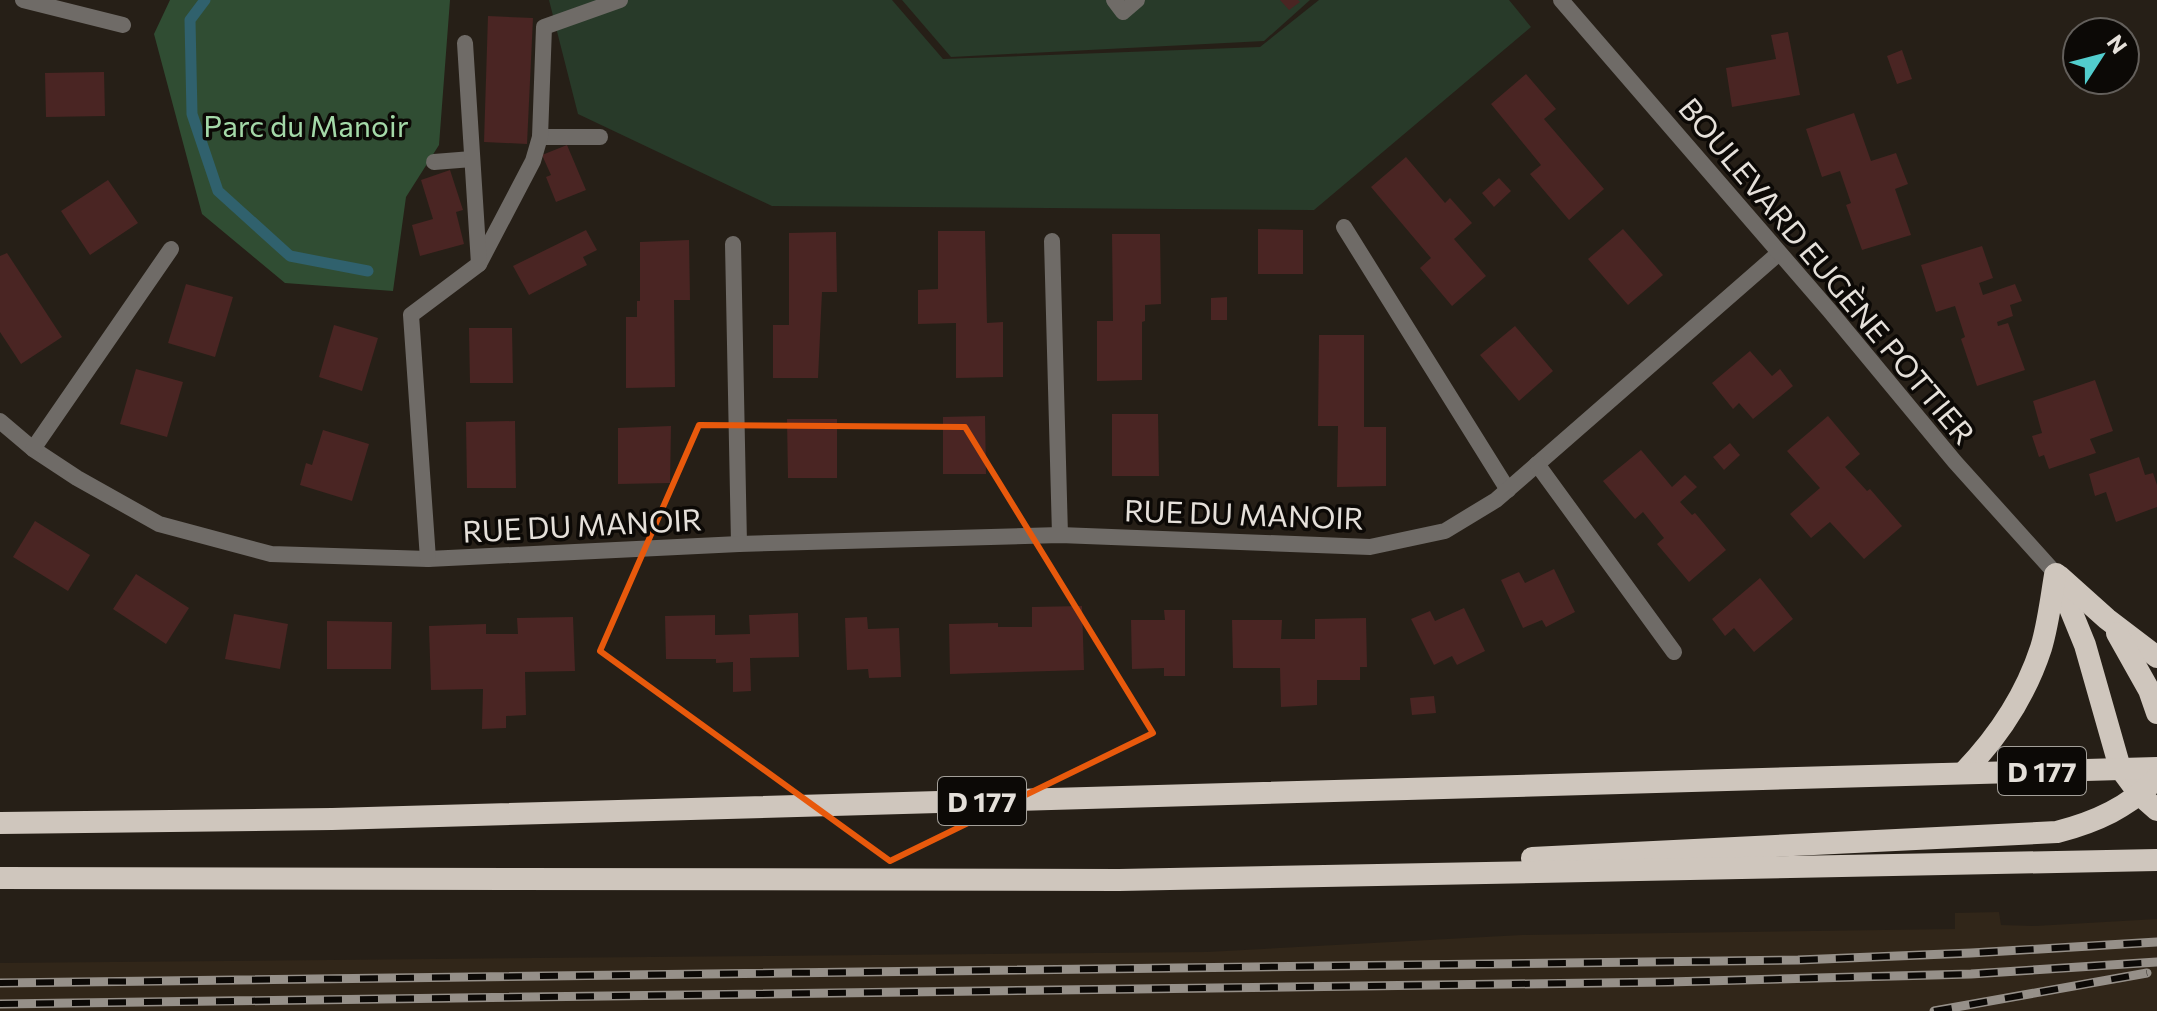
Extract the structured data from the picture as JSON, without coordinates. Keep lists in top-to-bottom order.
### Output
{
  "streets": {
    "highway": ["D 177"],
    "street": ["BOULEVARD EUGÈNE POTTIER", "RUE DU MANOIR"]
  },
  "crossings": [
    ["BOULEVARD EUGÈNE POTTIER", "RUE DU MANOIR"]
  ],
  "parks": ["Parc du Manoir"],
  "north": "top right"
}
